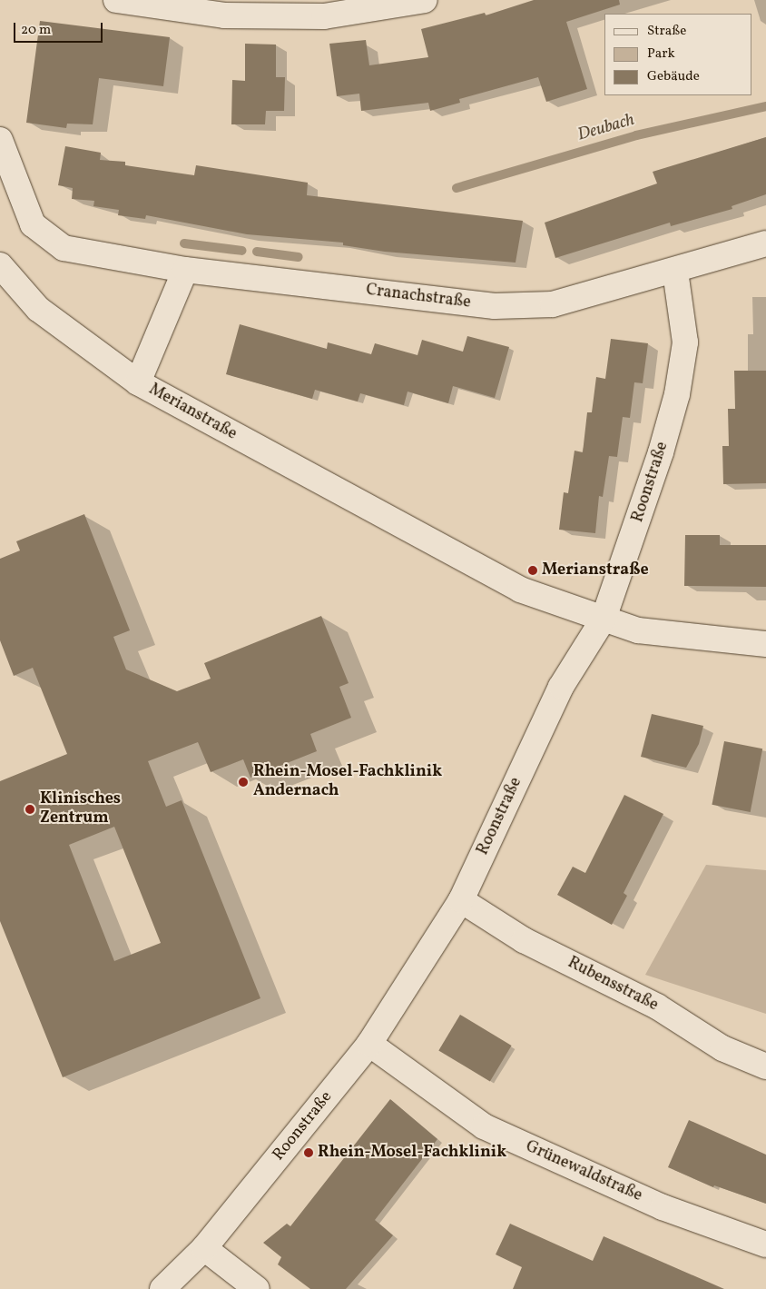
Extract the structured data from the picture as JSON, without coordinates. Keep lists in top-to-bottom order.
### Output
{
  "streets": {
    "street": [
      "Cranachstraße",
      "Merianstraße",
      "Roonstraße",
      "Rubensstraße",
      "Grünewaldstraße"
    ]
  },
  "crossings": [
    ["Cranachstraße", "Roonstraße"],
    ["Merianstraße", "Roonstraße"],
    ["Roonstraße", "Rubensstraße"],
    ["Roonstraße", "Grünewaldstraße"]
  ],
  "water": ["Deubach"],
  "places": [
    "Merianstraße",
    "Rhein-Mosel-Fachklinik Andernach",
    "Klinisches Zentrum",
    "Rhein-Mosel-Fachklinik"
  ],
  "legend": ["Straße", "Park", "Gebäude"],
  "scale_bar": "20 m"
}
